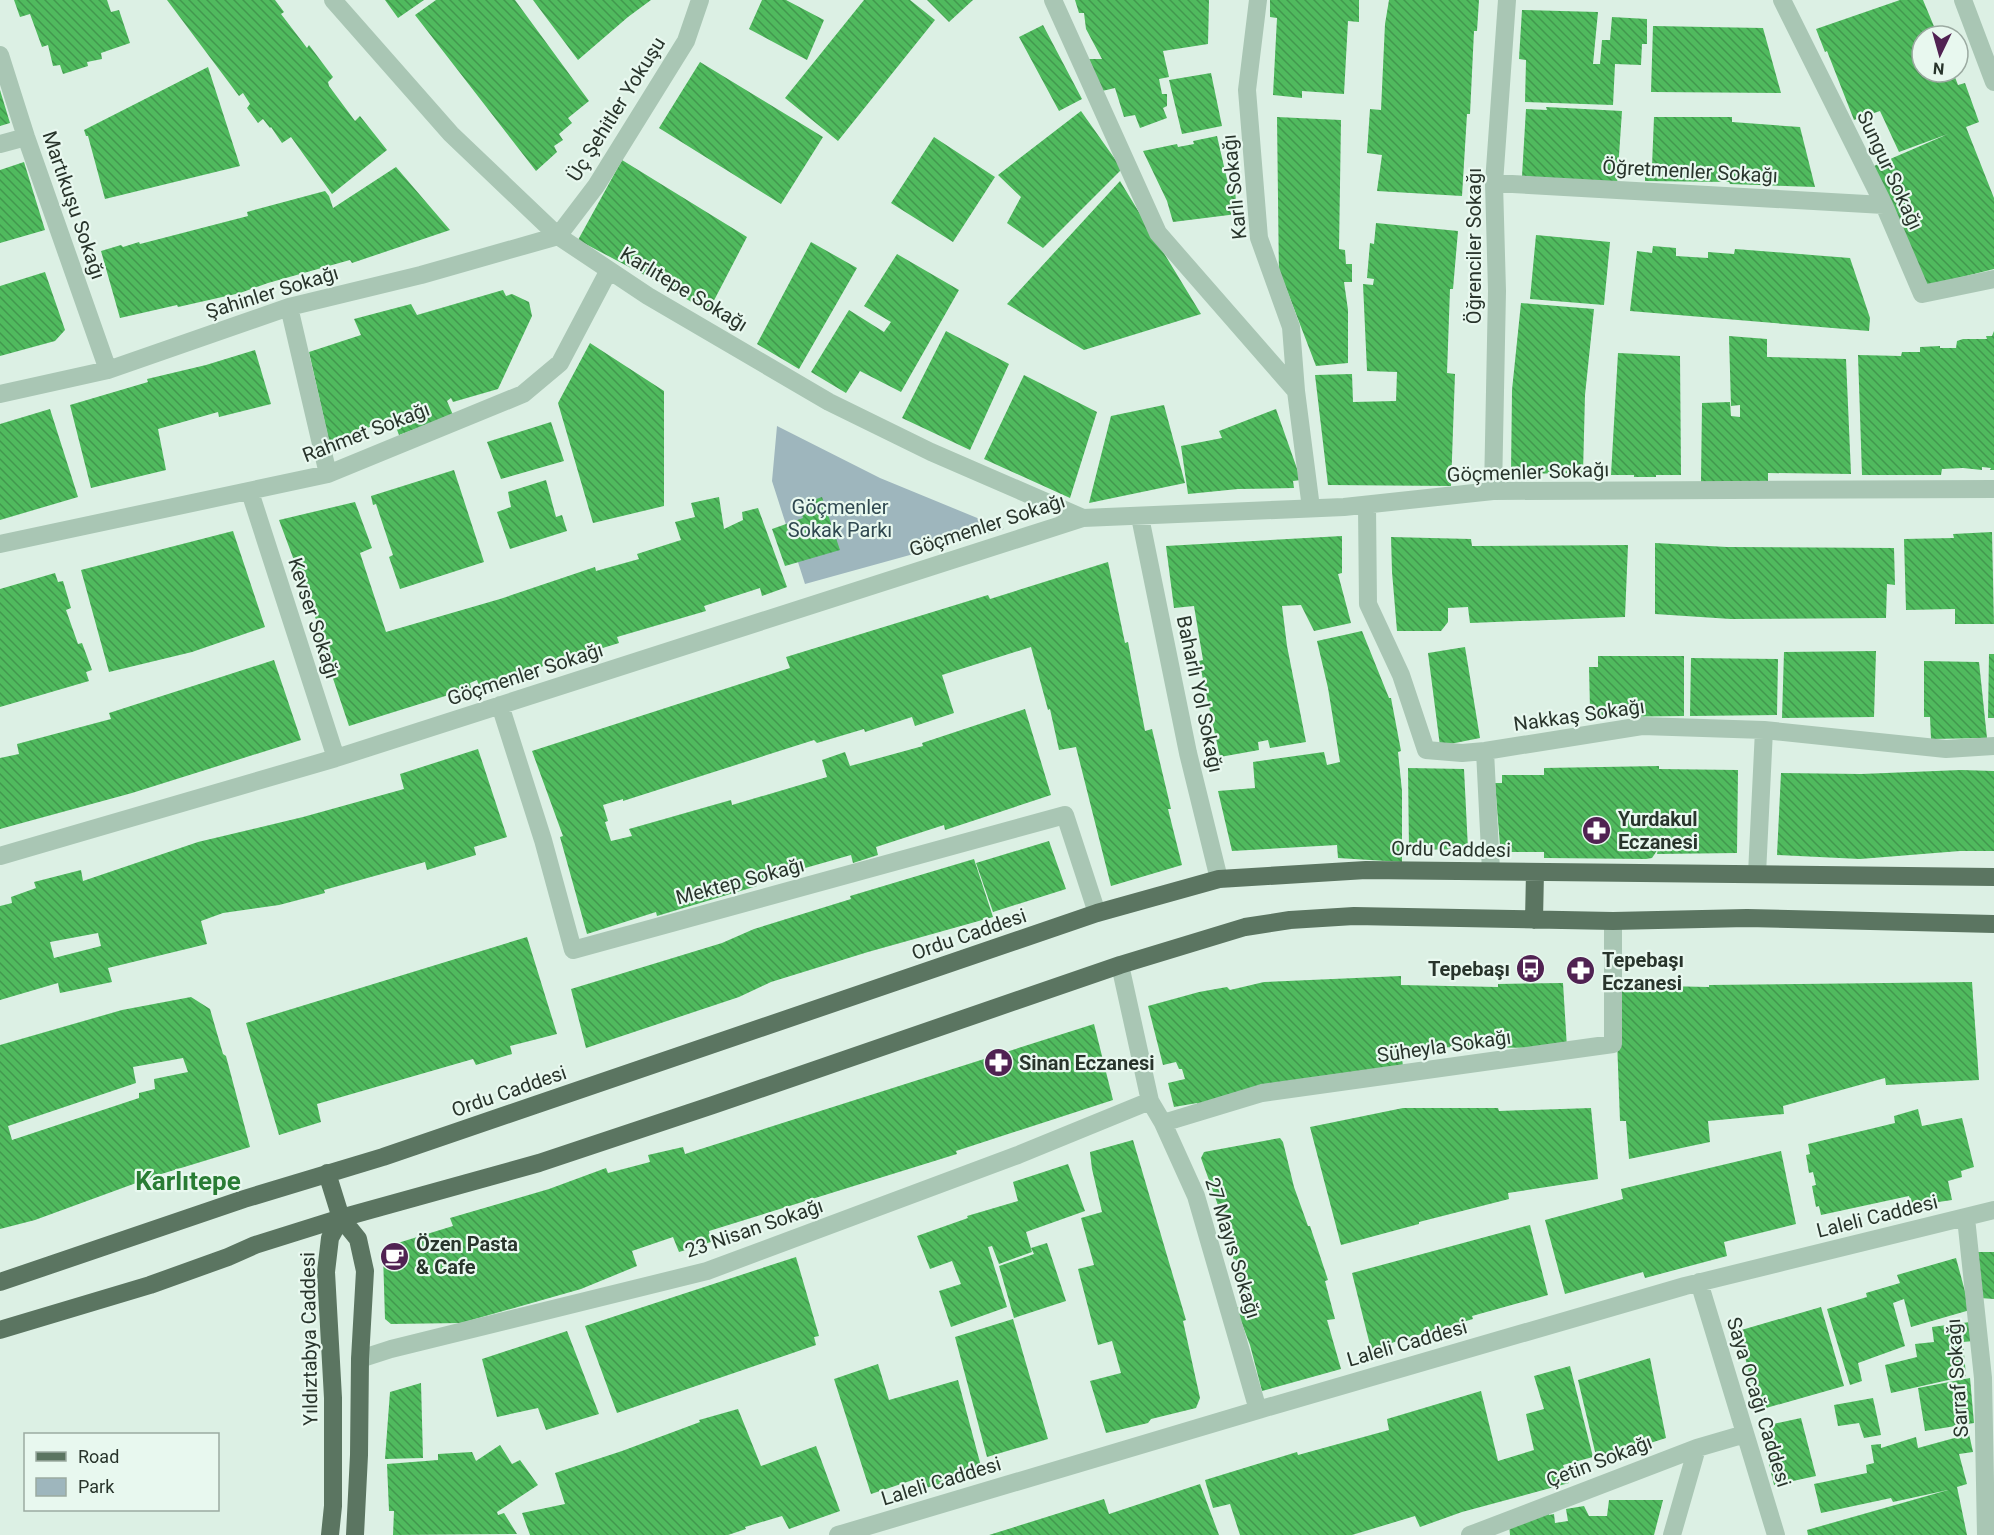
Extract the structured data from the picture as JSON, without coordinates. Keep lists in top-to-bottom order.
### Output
{
  "streets": {
    "main road": ["Ordu Caddesi", "Yıldıztabya Caddesi"],
    "street": [
      "Üç Şehitler Yokuşu",
      "Sungur Sokağı",
      "Öğretmenler Sokağı",
      "Karlı Sokağı",
      "Martıkuşu Sokağı",
      "Öğrenciler Sokağı",
      "Karlıtepe Sokağı",
      "Şahinler Sokağı",
      "Rahmet Sokağı",
      "Göçmenler Sokağı",
      "Kevser Sokağı",
      "Baharlı Yol Sokağı",
      "Nakkaş Sokağı",
      "Mektep Sokağı",
      "Süheyla Sokağı",
      "Laleli Caddesi",
      "23 Nisan Sokağı",
      "27 Mayıs Sokağı",
      "Sarraf Sokağı",
      "Saya Ocağı Caddesi",
      "Çetin Sokağı"
    ]
  },
  "crossings": [
    ["Üç Şehitler Yokuşu", "Karlıtepe Sokağı"],
    ["Üç Şehitler Yokuşu", "Şahinler Sokağı"],
    ["Sungur Sokağı", "Öğretmenler Sokağı"],
    ["Öğretmenler Sokağı", "Öğrenciler Sokağı"],
    ["Karlı Sokağı", "Göçmenler Sokağı"],
    ["Martıkuşu Sokağı", "Şahinler Sokağı"],
    ["Öğrenciler Sokağı", "Göçmenler Sokağı"],
    ["Karlıtepe Sokağı", "Şahinler Sokağı"],
    ["Karlıtepe Sokağı", "Rahmet Sokağı"],
    ["Karlıtepe Sokağı", "Göçmenler Sokağı"],
    ["Rahmet Sokağı", "Kevser Sokağı"],
    ["Göçmenler Sokağı", "Kevser Sokağı"],
    ["Göçmenler Sokağı", "Baharlı Yol Sokağı"],
    ["Göçmenler Sokağı", "Nakkaş Sokağı"],
    ["Göçmenler Sokağı", "Mektep Sokağı"],
    ["Baharlı Yol Sokağı", "Ordu Caddesi"],
    ["Ordu Caddesi", "Mektep Sokağı"],
    ["Süheyla Sokağı", "27 Mayıs Sokağı"],
    ["Laleli Caddesi", "27 Mayıs Sokağı"],
    ["Laleli Caddesi", "Sarraf Sokağı"],
    ["Laleli Caddesi", "Saya Ocağı Caddesi"],
    ["23 Nisan Sokağı", "27 Mayıs Sokağı"],
    ["Saya Ocağı Caddesi", "Çetin Sokağı"]
  ],
  "districts": ["Karlıtepe"],
  "parks": ["Göçmenler Sokak Parkı"],
  "places": {
    "pharmacy": ["Yurdakul Eczanesi", "Tepebaşı Eczanesi", "Sinan Eczanesi"],
    "bus stop": ["Tepebaşı"],
    "cafe": ["Özen Pasta & Cafe"]
  },
  "legend": ["Road", "Park"],
  "north": "bottom"
}
